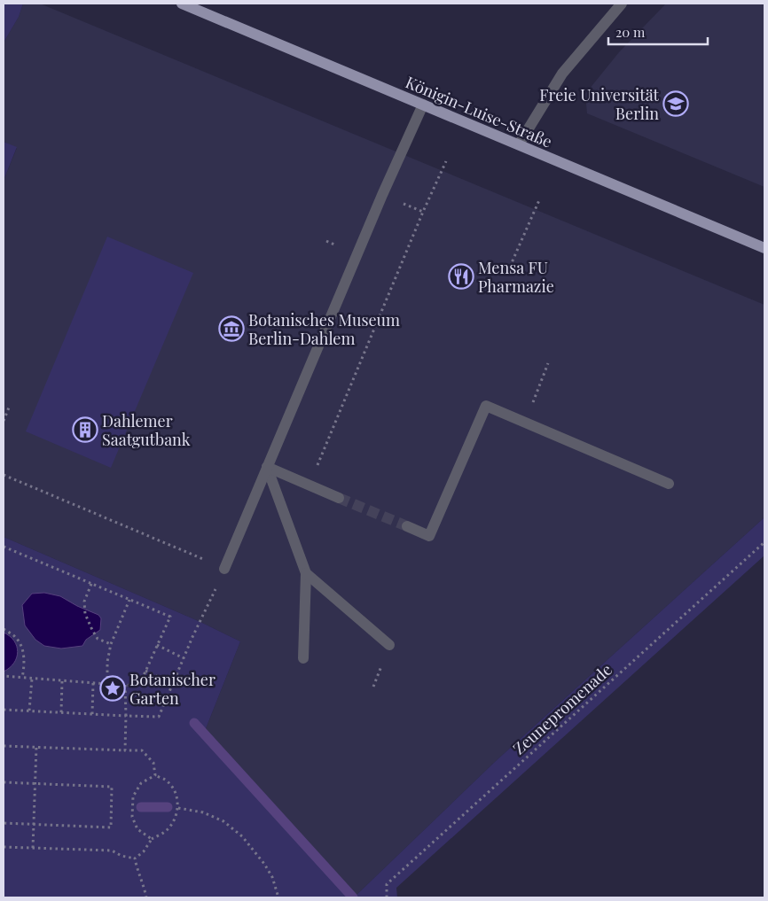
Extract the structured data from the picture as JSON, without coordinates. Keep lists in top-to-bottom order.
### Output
{
  "streets": {
    "main road": ["Königin-Luise-Straße"],
    "path": ["Zeunepromenade"]
  },
  "places": {
    "school or university": ["Freie Universität Berlin"],
    "restaurant": ["Mensa FU Pharmazie"],
    "museum": ["Botanisches Museum Berlin-Dahlem"],
    "building": ["Dahlemer Saatgutbank"],
    "place": ["Botanischer Garten"]
  },
  "scale_bar": "20 m"
}
